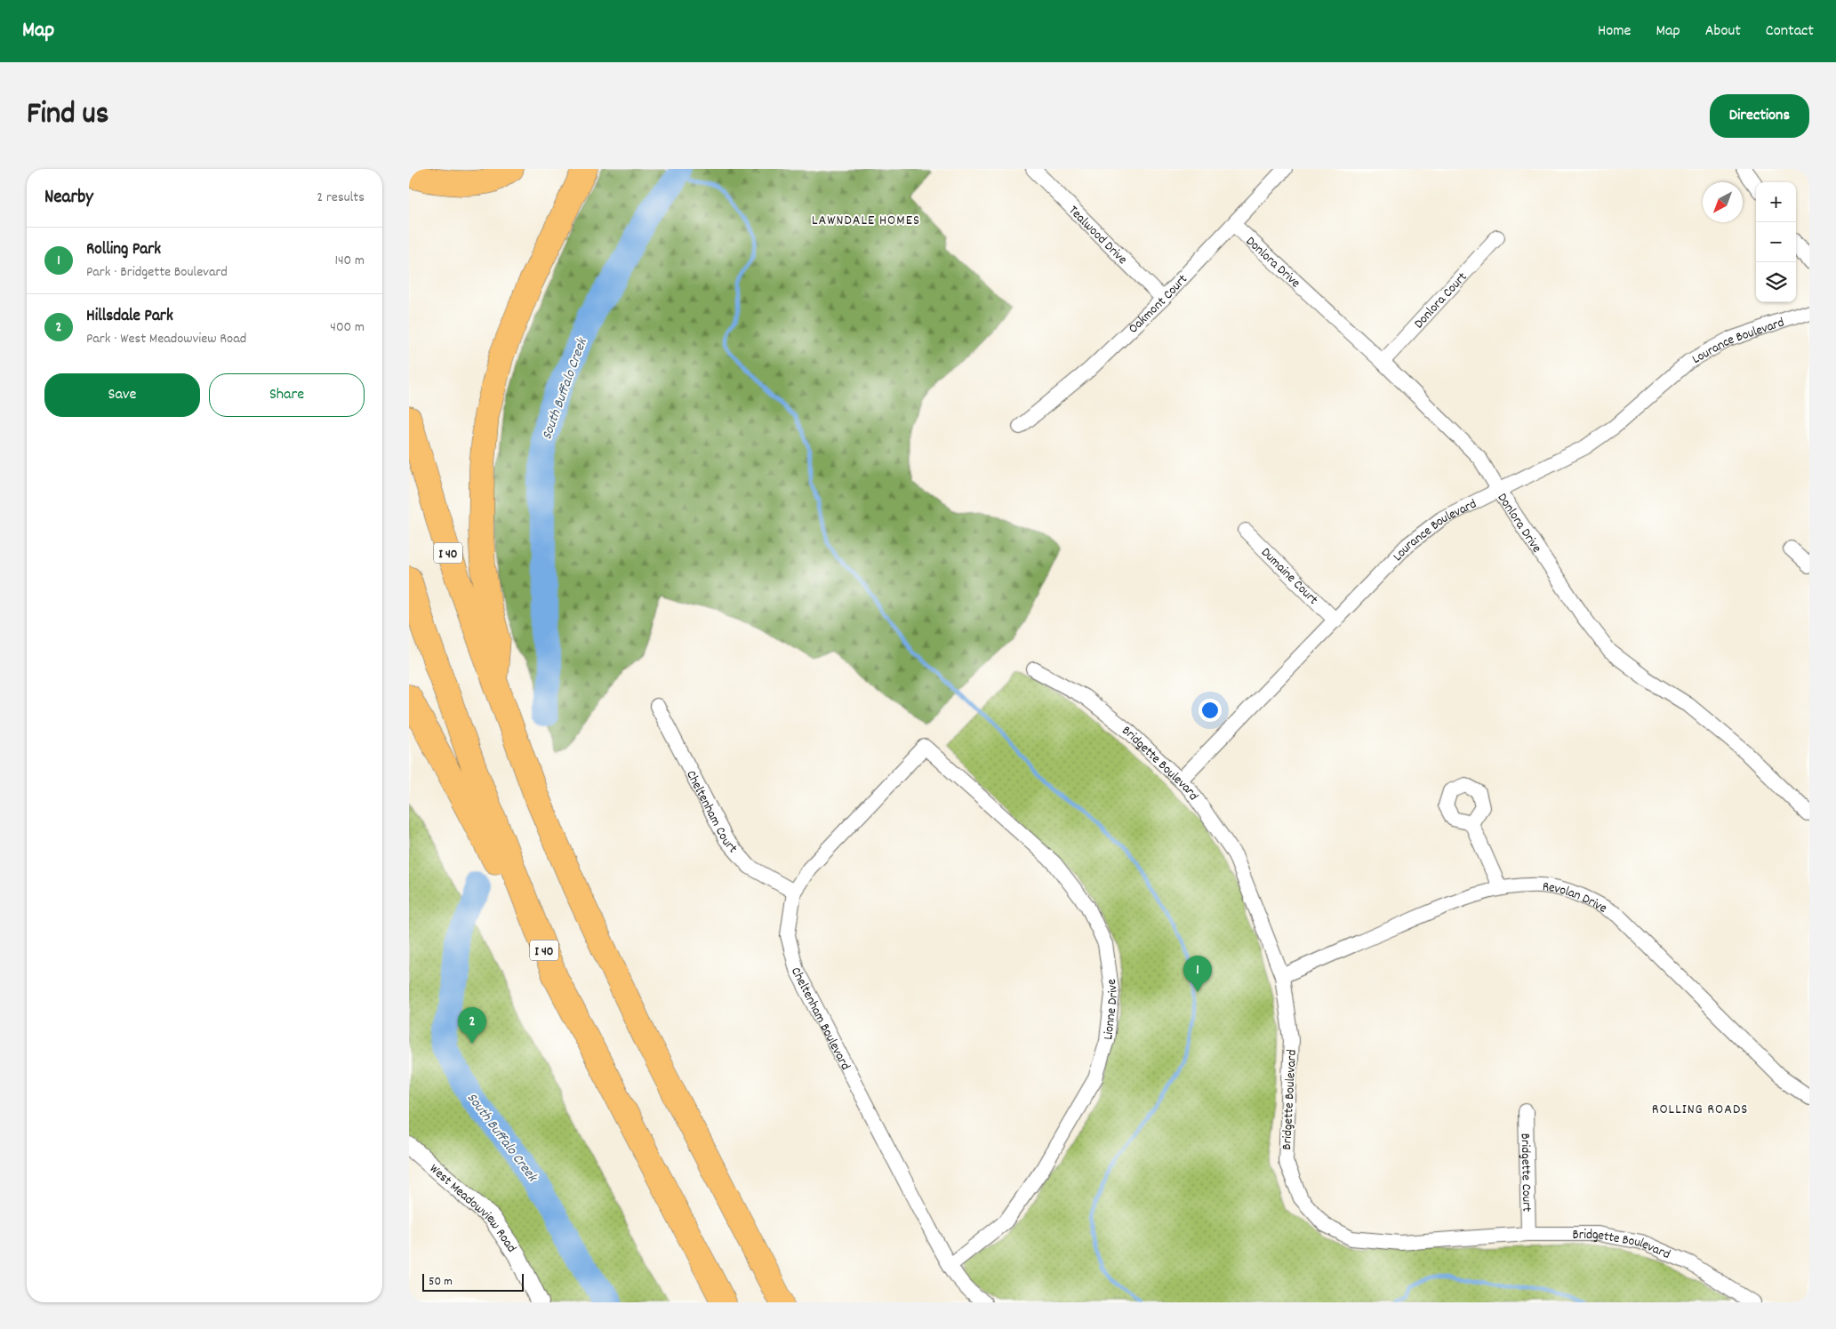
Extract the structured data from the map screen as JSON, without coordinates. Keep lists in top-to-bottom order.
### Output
{
  "streets": {
    "highway": ["I 40"],
    "street": [
      "Tealwood Drive",
      "Donlora Drive",
      "Donlora Court",
      "Oakmont Court",
      "Lourance Boulevard",
      "Dumaine Court",
      "Bridgette Boulevard",
      "Cheltenham Court",
      "Revolan Drive",
      "Lionne Drive",
      "Cheltenham Boulevard",
      "Bridgette Court",
      "West Meadowview Road"
    ]
  },
  "crossings": [
    ["Tealwood Drive", "Oakmont Court"],
    ["Donlora Drive", "Donlora Court"],
    ["Donlora Drive", "Oakmont Court"],
    ["Donlora Drive", "Lourance Boulevard"],
    ["Lourance Boulevard", "Dumaine Court"],
    ["Lourance Boulevard", "Bridgette Boulevard"],
    ["Bridgette Boulevard", "Revolan Drive"],
    ["Bridgette Boulevard", "Bridgette Court"],
    ["Cheltenham Court", "Cheltenham Boulevard"],
    ["Lionne Drive", "Cheltenham Boulevard"]
  ],
  "districts": ["LAWNDALE HOMES", "ROLLING ROADS"],
  "water": ["South Buffalo Creek"],
  "scale_bar": "50 m",
  "north": "bottom left",
  "page": {
    "header": "Map",
    "nav": [
      "Home",
      "Map",
      "About",
      "Contact"
    ],
    "title": "Find us",
    "buttons": [
      "Directions",
      ["Save", "Share"]
    ],
    "heading": ["Nearby", "2 results"],
    "map_buttons": ["+", "−"],
    "list": [
      {
        "mark": "1",
        "name": "Rolling Park",
        "note": "Park · Bridgette Boulevard",
        "value": "140 m"
      },
      {
        "mark": "2",
        "name": "Hillsdale Park",
        "note": "Park · West Meadowview Road",
        "value": "400 m"
      }
    ],
    "pins": ["1", "2"],
    "scale": "50 m"
  }
}
